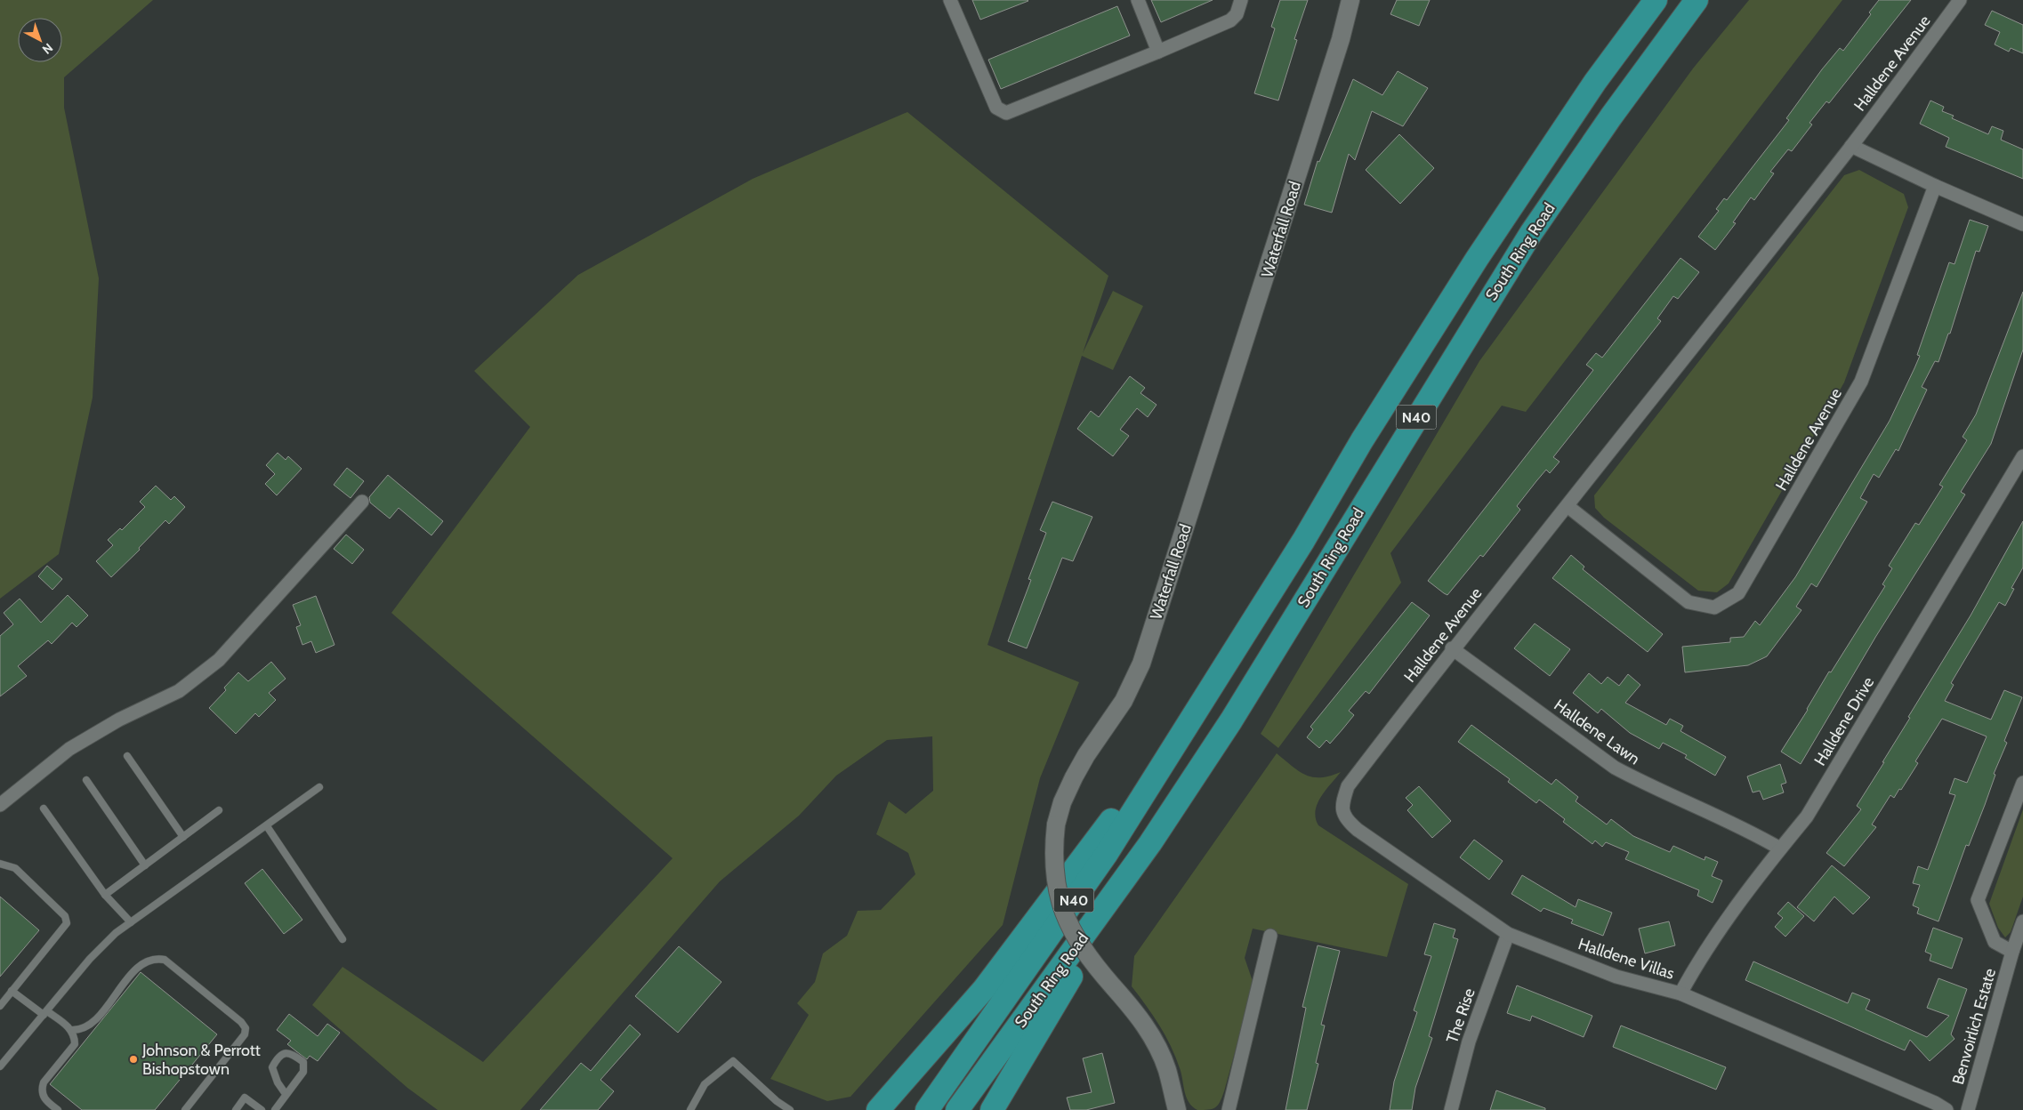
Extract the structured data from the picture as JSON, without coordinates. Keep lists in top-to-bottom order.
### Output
{
  "streets": {
    "highway": ["South Ring Road", "N40"],
    "street": [
      "Halldene Avenue",
      "Waterfall Road",
      "Halldene Drive",
      "Halldene Lawn",
      "Halldene Villas",
      "The Rise",
      "Benvoirlich Estate"
    ]
  },
  "crossings": [
    ["Halldene Avenue", "Halldene Lawn"],
    ["Halldene Avenue", "Halldene Villas"],
    ["Halldene Drive", "Halldene Lawn"],
    ["Halldene Drive", "Halldene Villas"],
    ["Halldene Villas", "The Rise"]
  ],
  "places": ["Johnson & Perrott Bishopstown"],
  "north": "bottom right"
}
